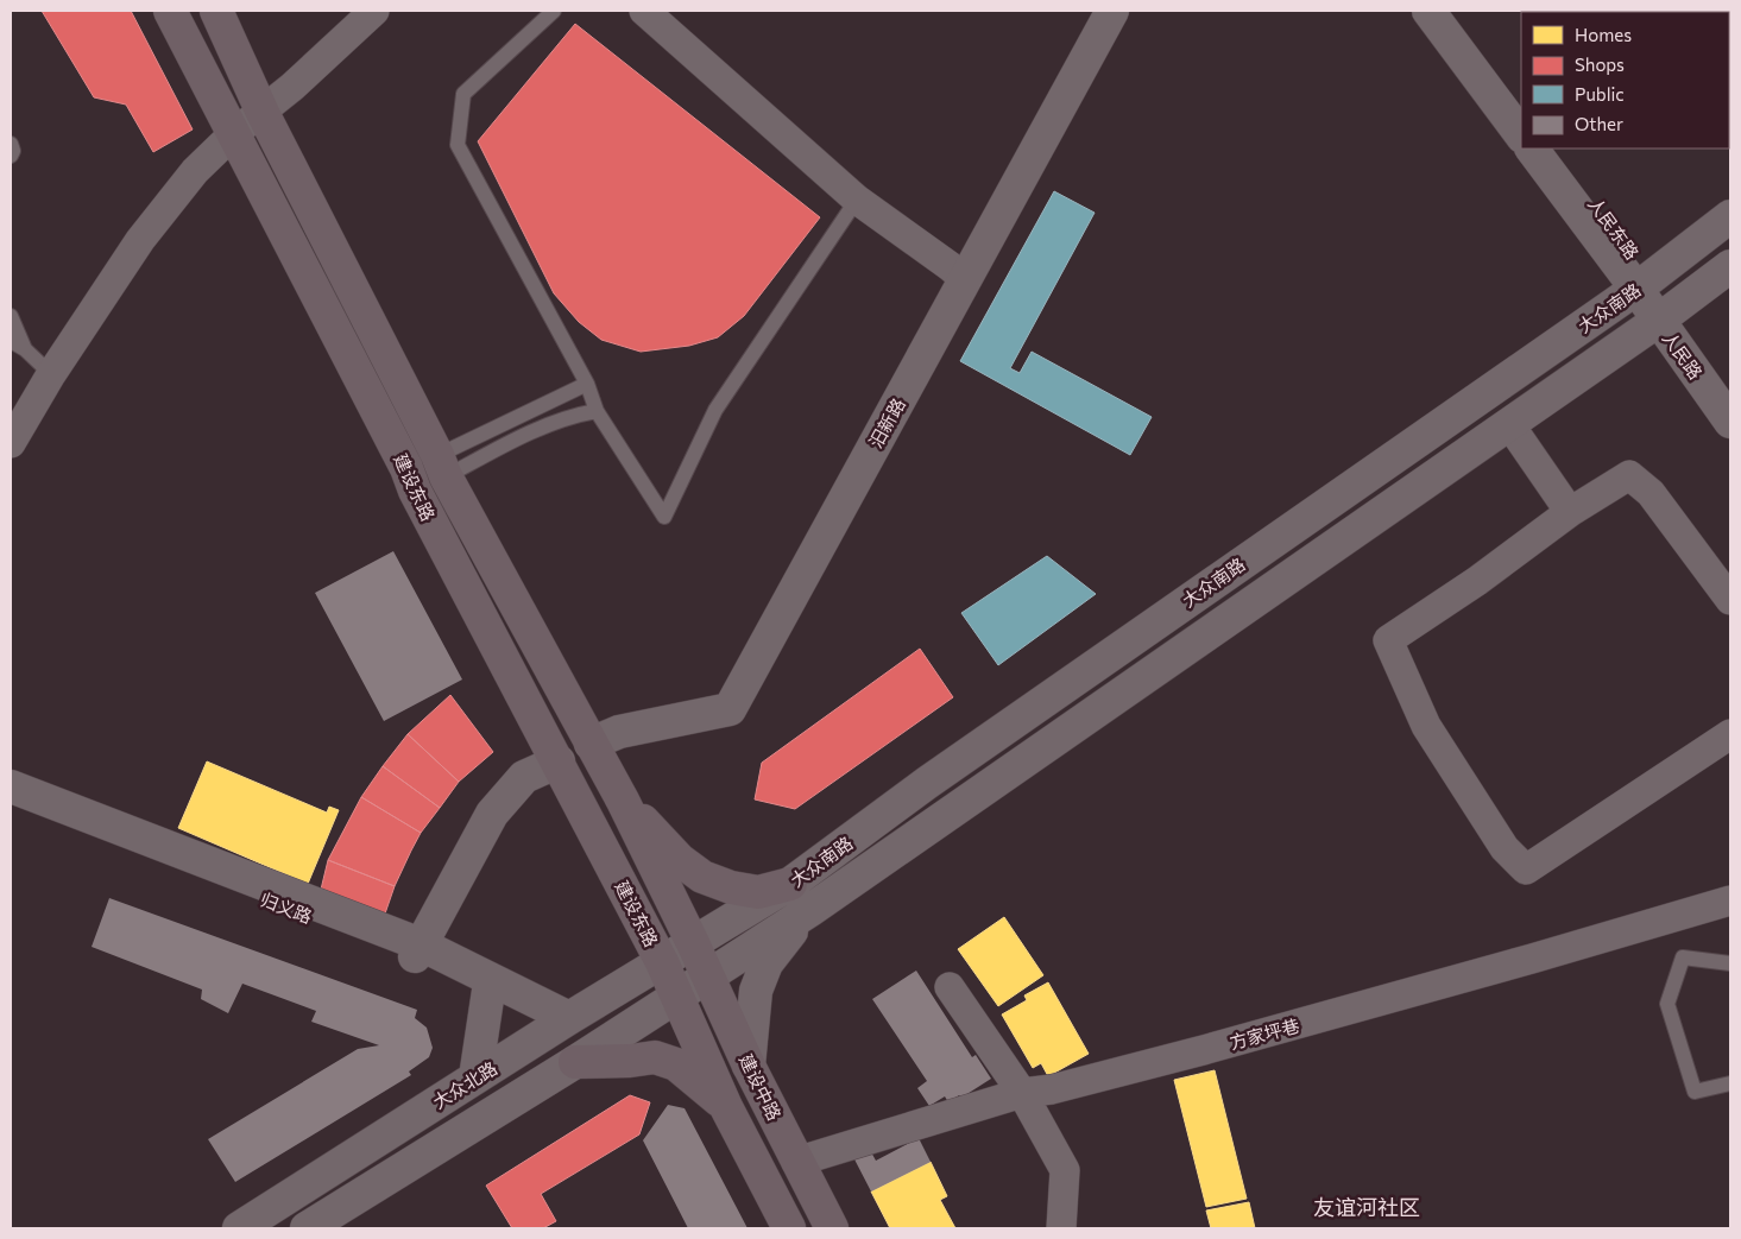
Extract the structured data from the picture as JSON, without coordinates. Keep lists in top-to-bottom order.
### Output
{
  "streets": {
    "main road": [
      "人民东路",
      "大众南路",
      "人民路",
      "汨新路",
      "建设东路",
      "归义路",
      "大众北路",
      "建设中路"
    ],
    "street": ["方家坪巷"]
  },
  "crossings": [
    ["人民东路", "大众南路"],
    ["人民东路", "人民路"],
    ["大众南路", "人民路"],
    ["大众南路", "建设东路"],
    ["大众南路", "大众北路"],
    ["大众南路", "建设中路"],
    ["汨新路", "建设东路"],
    ["建设东路", "大众北路"],
    ["建设东路", "建设中路"],
    ["归义路", "大众北路"],
    ["方家坪巷", "建设中路"],
    ["大众北路", "建设中路"]
  ],
  "districts": ["友谊河社区"],
  "legend": [
    "Homes",
    "Shops",
    "Public",
    "Other"
  ]
}
